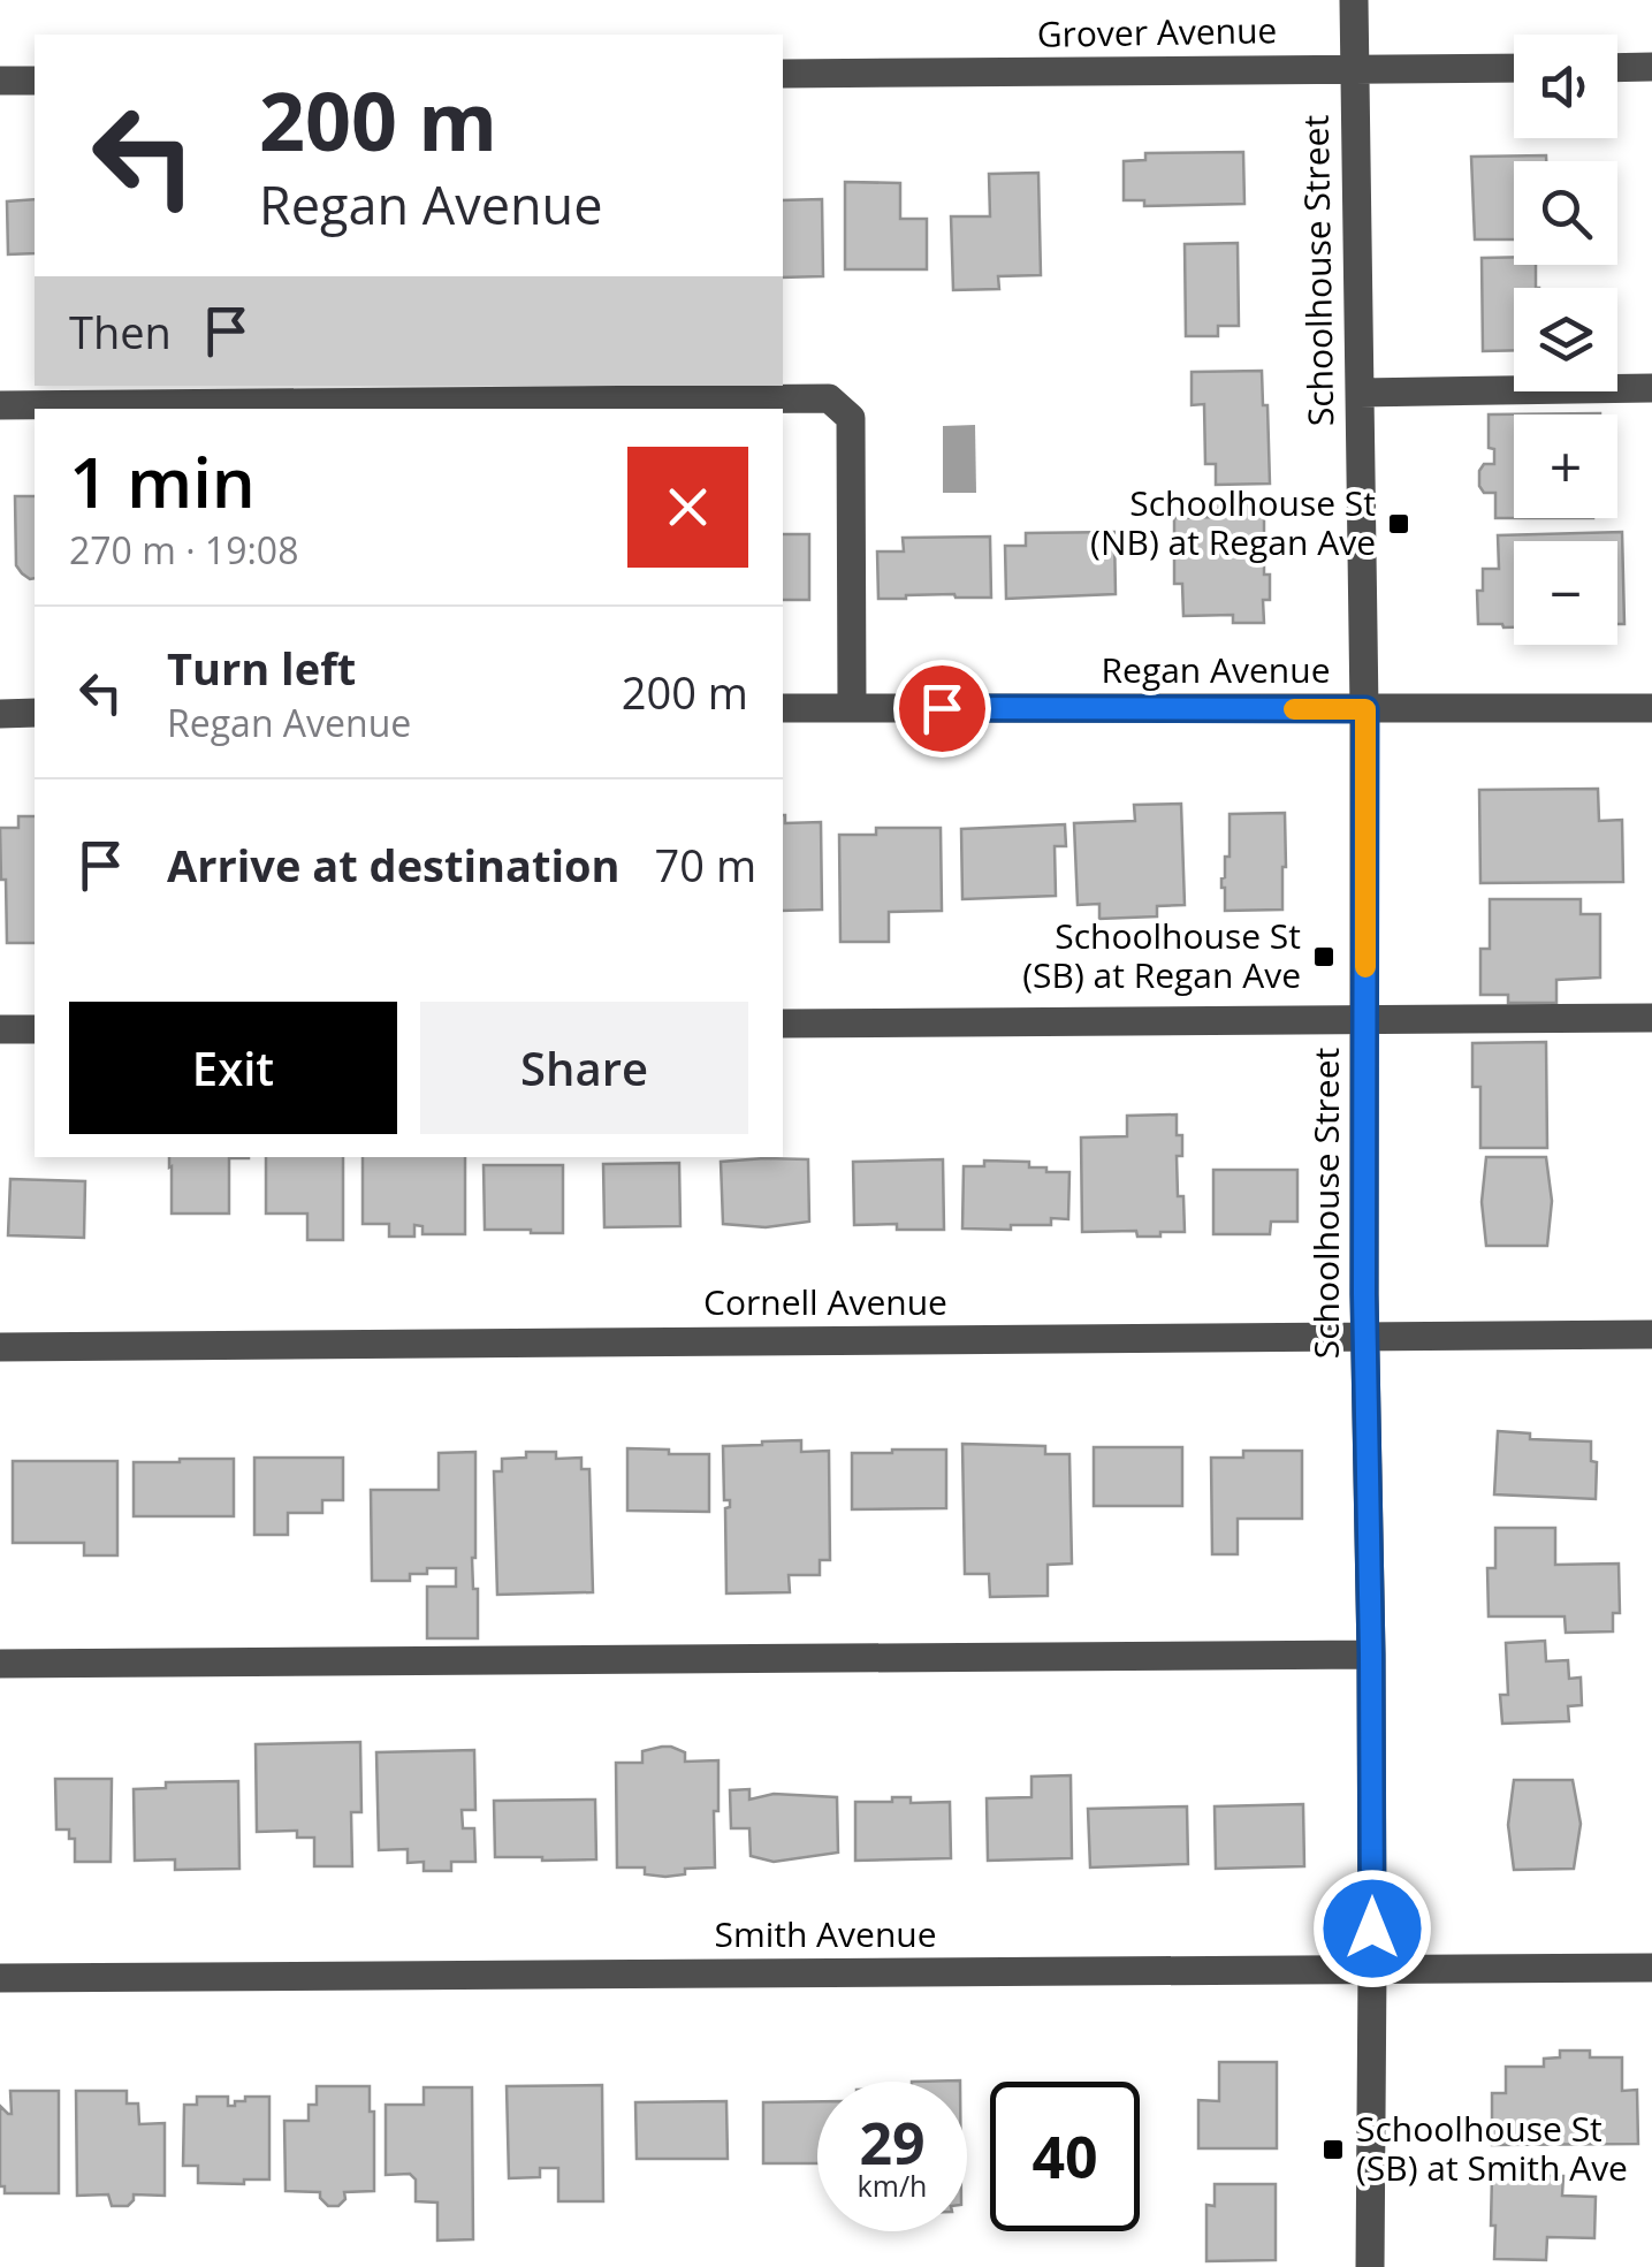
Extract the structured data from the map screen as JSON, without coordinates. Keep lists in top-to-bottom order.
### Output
{
  "streets": {
    "street": [
      "Grover Avenue",
      "Schoolhouse Street",
      "Regan Avenue",
      "Cornell Avenue",
      "Smith Avenue"
    ]
  },
  "crossings": [
    ["Grover Avenue", "Schoolhouse Street"],
    ["Schoolhouse Street", "Regan Avenue"],
    ["Schoolhouse Street", "Cornell Avenue"],
    ["Schoolhouse Street", "Smith Avenue"]
  ],
  "places": {
    "transit": ["Schoolhouse St (NB) at Regan Ave", "Schoolhouse St (SB) at Regan Ave", "Schoolhouse St (SB) at Smith Ave"]
  },
  "page": {
    "map_buttons": ["+", "−"],
    "turn": ["200 m", "Regan Avenue"],
    "then": "Then",
    "heading": ["1 min", "270 m · 19:08"],
    "list": [
      {
        "name": "Turn left",
        "note": "Regan Avenue",
        "value": "200 m"
      },
      {
        "name": "Arrive at destination",
        "value": "70 m"
      }
    ],
    "buttons": ["Exit", "Share"],
    "speed": "29 km/h",
    "limit": "40"
  }
}
